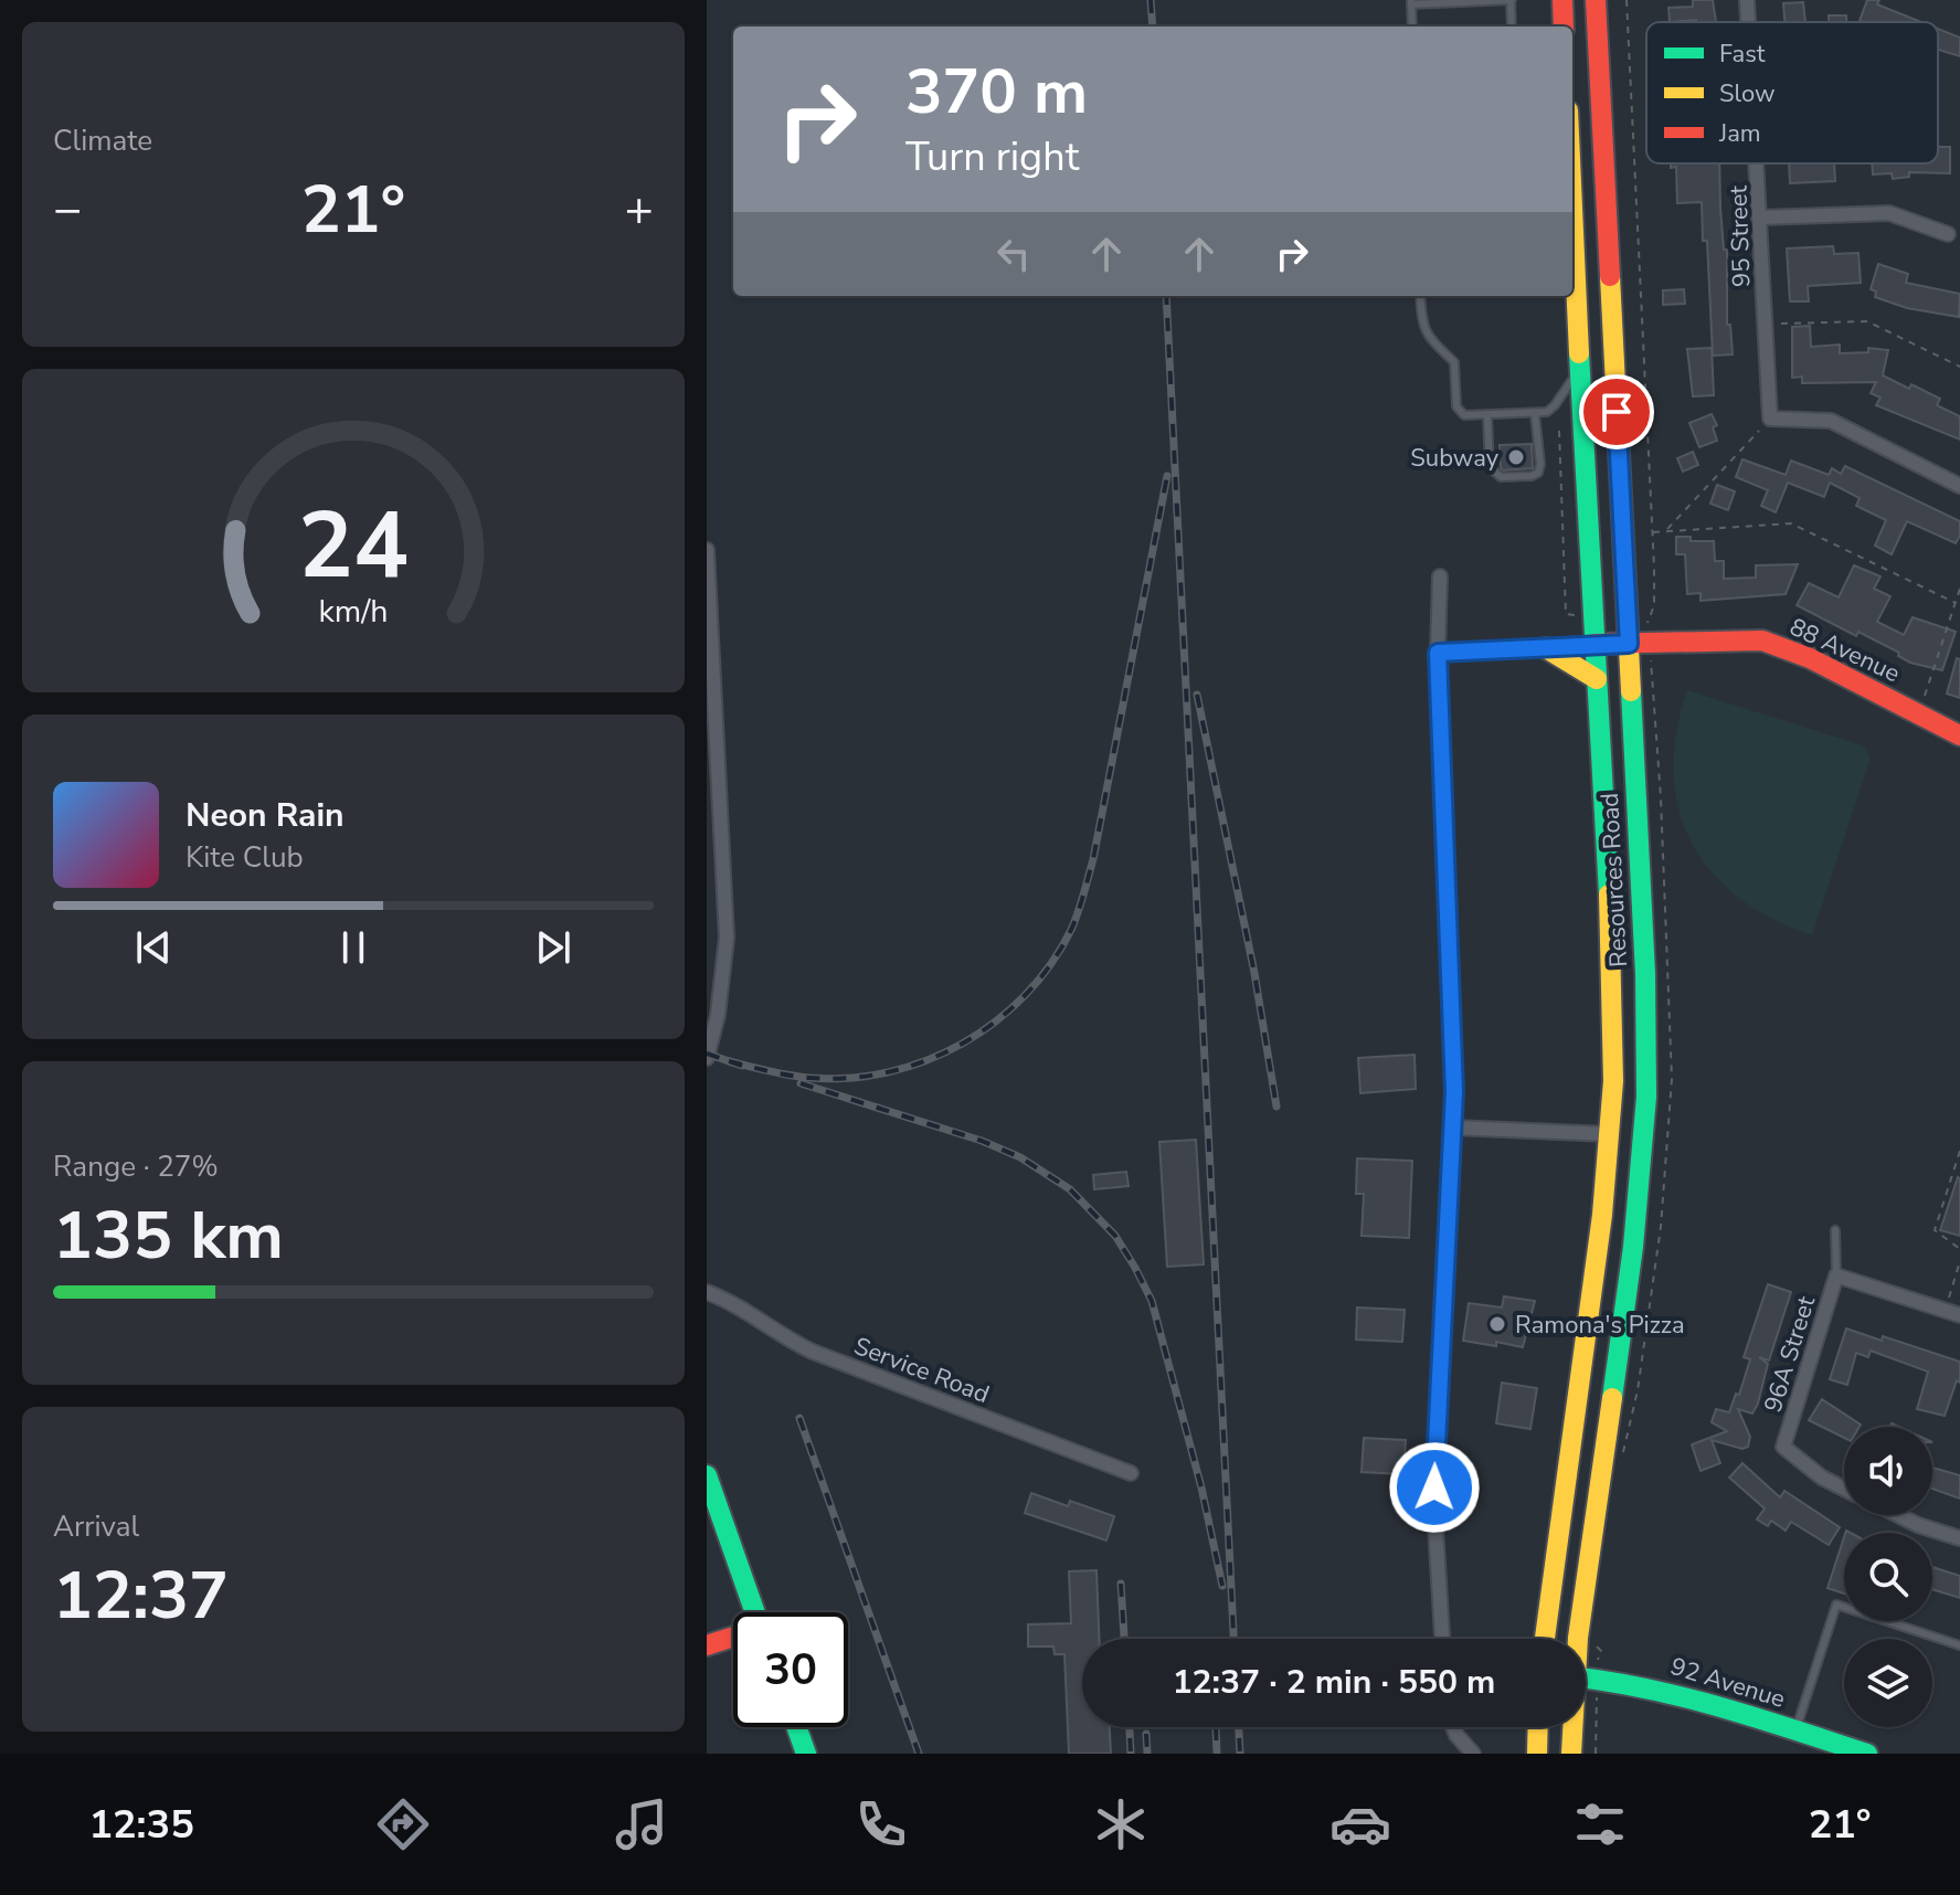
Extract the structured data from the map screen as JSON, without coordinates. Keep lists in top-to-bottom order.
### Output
{
  "streets": {
    "main road": ["88 Avenue", "Resources Road", "92 Avenue"],
    "street": ["95 Street", "96A Street", "Service Road"]
  },
  "crossings": [
    ["88 Avenue", "Resources Road"]
  ],
  "places": ["Subway", "Ramona's Pizza"],
  "legend": ["Fast", "Slow", "Jam"],
  "page": {
    "tile": [
      "Climate",
      ["Range · 27%", "135 km"],
      ["Arrival", "12:37"]
    ],
    "turn": ["370 m", "Turn right"],
    "heat": ["−", "21°", "+"],
    "song": ["Neon Rain", "Kite Club"],
    "limit": "30",
    "trip": "12:37 · 2 min · 550 m",
    "tabs": ["12:35", "21°"],
    "gauge": ["24", "km/h"]
  }
}
